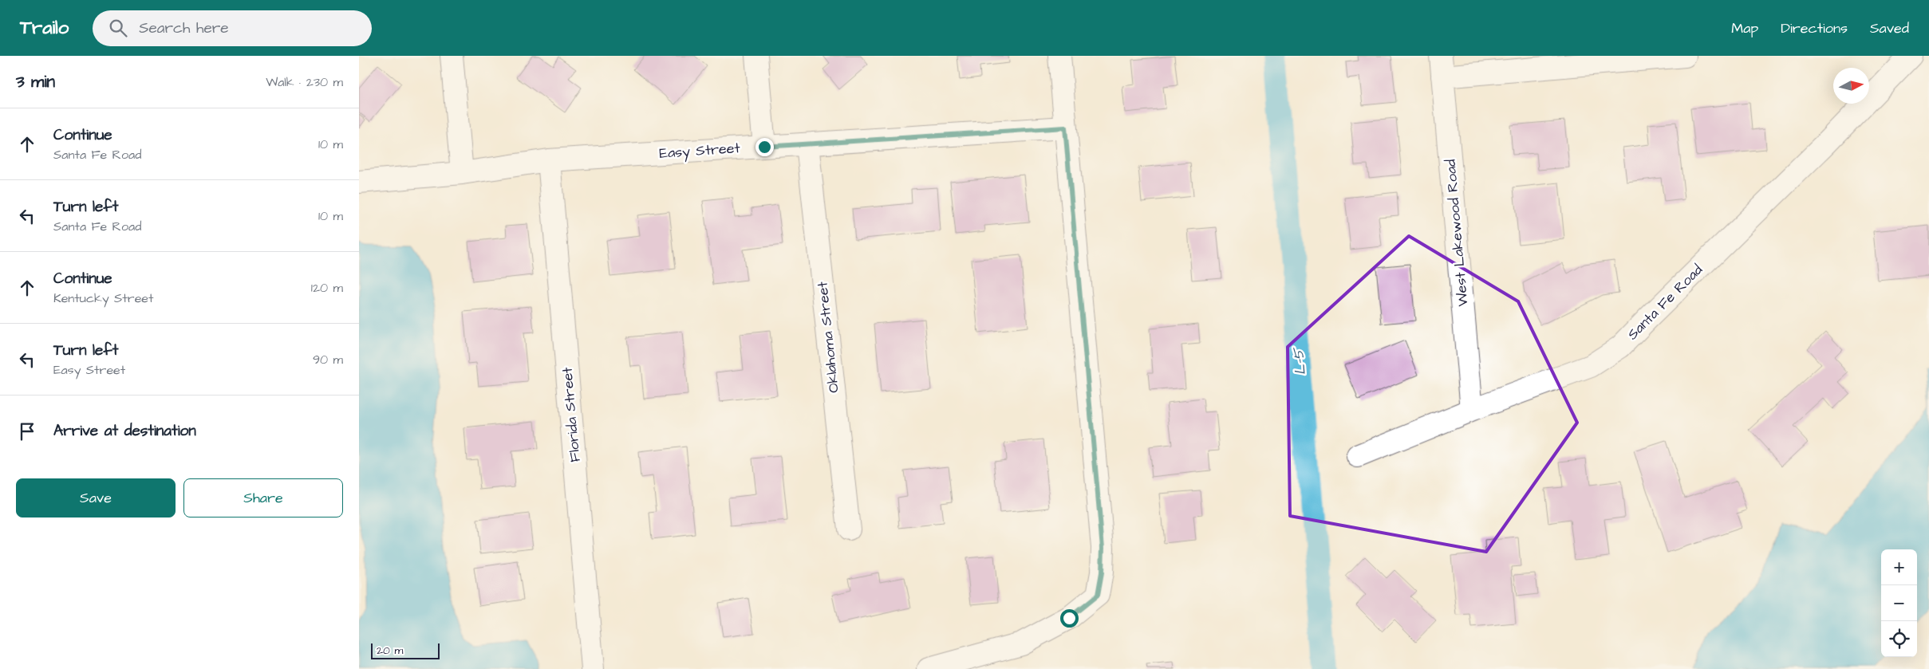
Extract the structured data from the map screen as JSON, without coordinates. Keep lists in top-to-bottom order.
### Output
{
  "streets": {
    "street": [
      "Easy Street",
      "West Lakewood Road",
      "Santa Fe Road",
      "Oklahoma Street",
      "Florida Street"
    ]
  },
  "crossings": [
    ["Easy Street", "Oklahoma Street"],
    ["Easy Street", "Florida Street"],
    ["West Lakewood Road", "Santa Fe Road"]
  ],
  "water": ["L-5"],
  "scale_bar": "20 m",
  "north": "right",
  "page": {
    "header": "Trailo",
    "search": "Search here",
    "nav": ["Map", "Directions", "Saved"],
    "heading": ["3 min", "Walk · 230 m"],
    "list": [
      ["Continue", "Santa Fe Road", "10 m"],
      ["Turn left", "Santa Fe Road", "10 m"],
      ["Continue", "Kentucky Street", "120 m"],
      ["Turn left", "Easy Street", "90 m"],
      "Arrive at destination"
    ],
    "buttons": ["Save", "Share"],
    "map_buttons": ["+", "−"],
    "scale": "20 m"
  }
}
